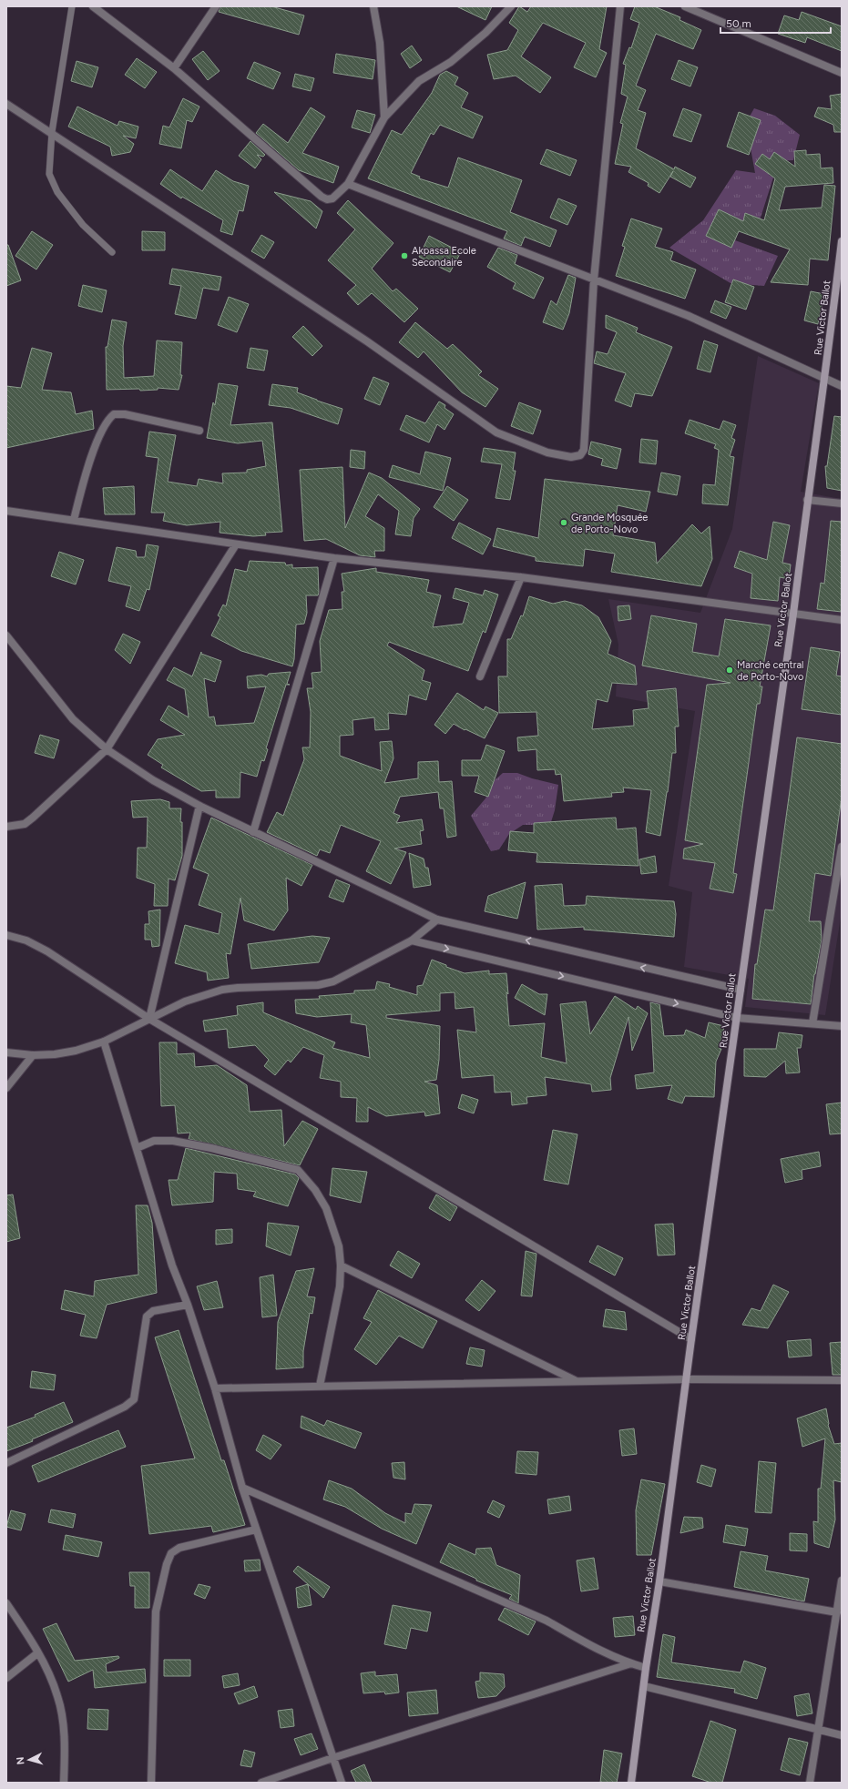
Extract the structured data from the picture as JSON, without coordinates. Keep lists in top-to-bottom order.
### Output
{
  "streets": {
    "main road": ["Rue Victor Ballot"]
  },
  "places": ["Akpassa Ecole Secondaire", "Grande Mosquée de Porto-Novo", "Marché central de Porto-Novo"],
  "scale_bar": "50 m",
  "north": "left"
}
